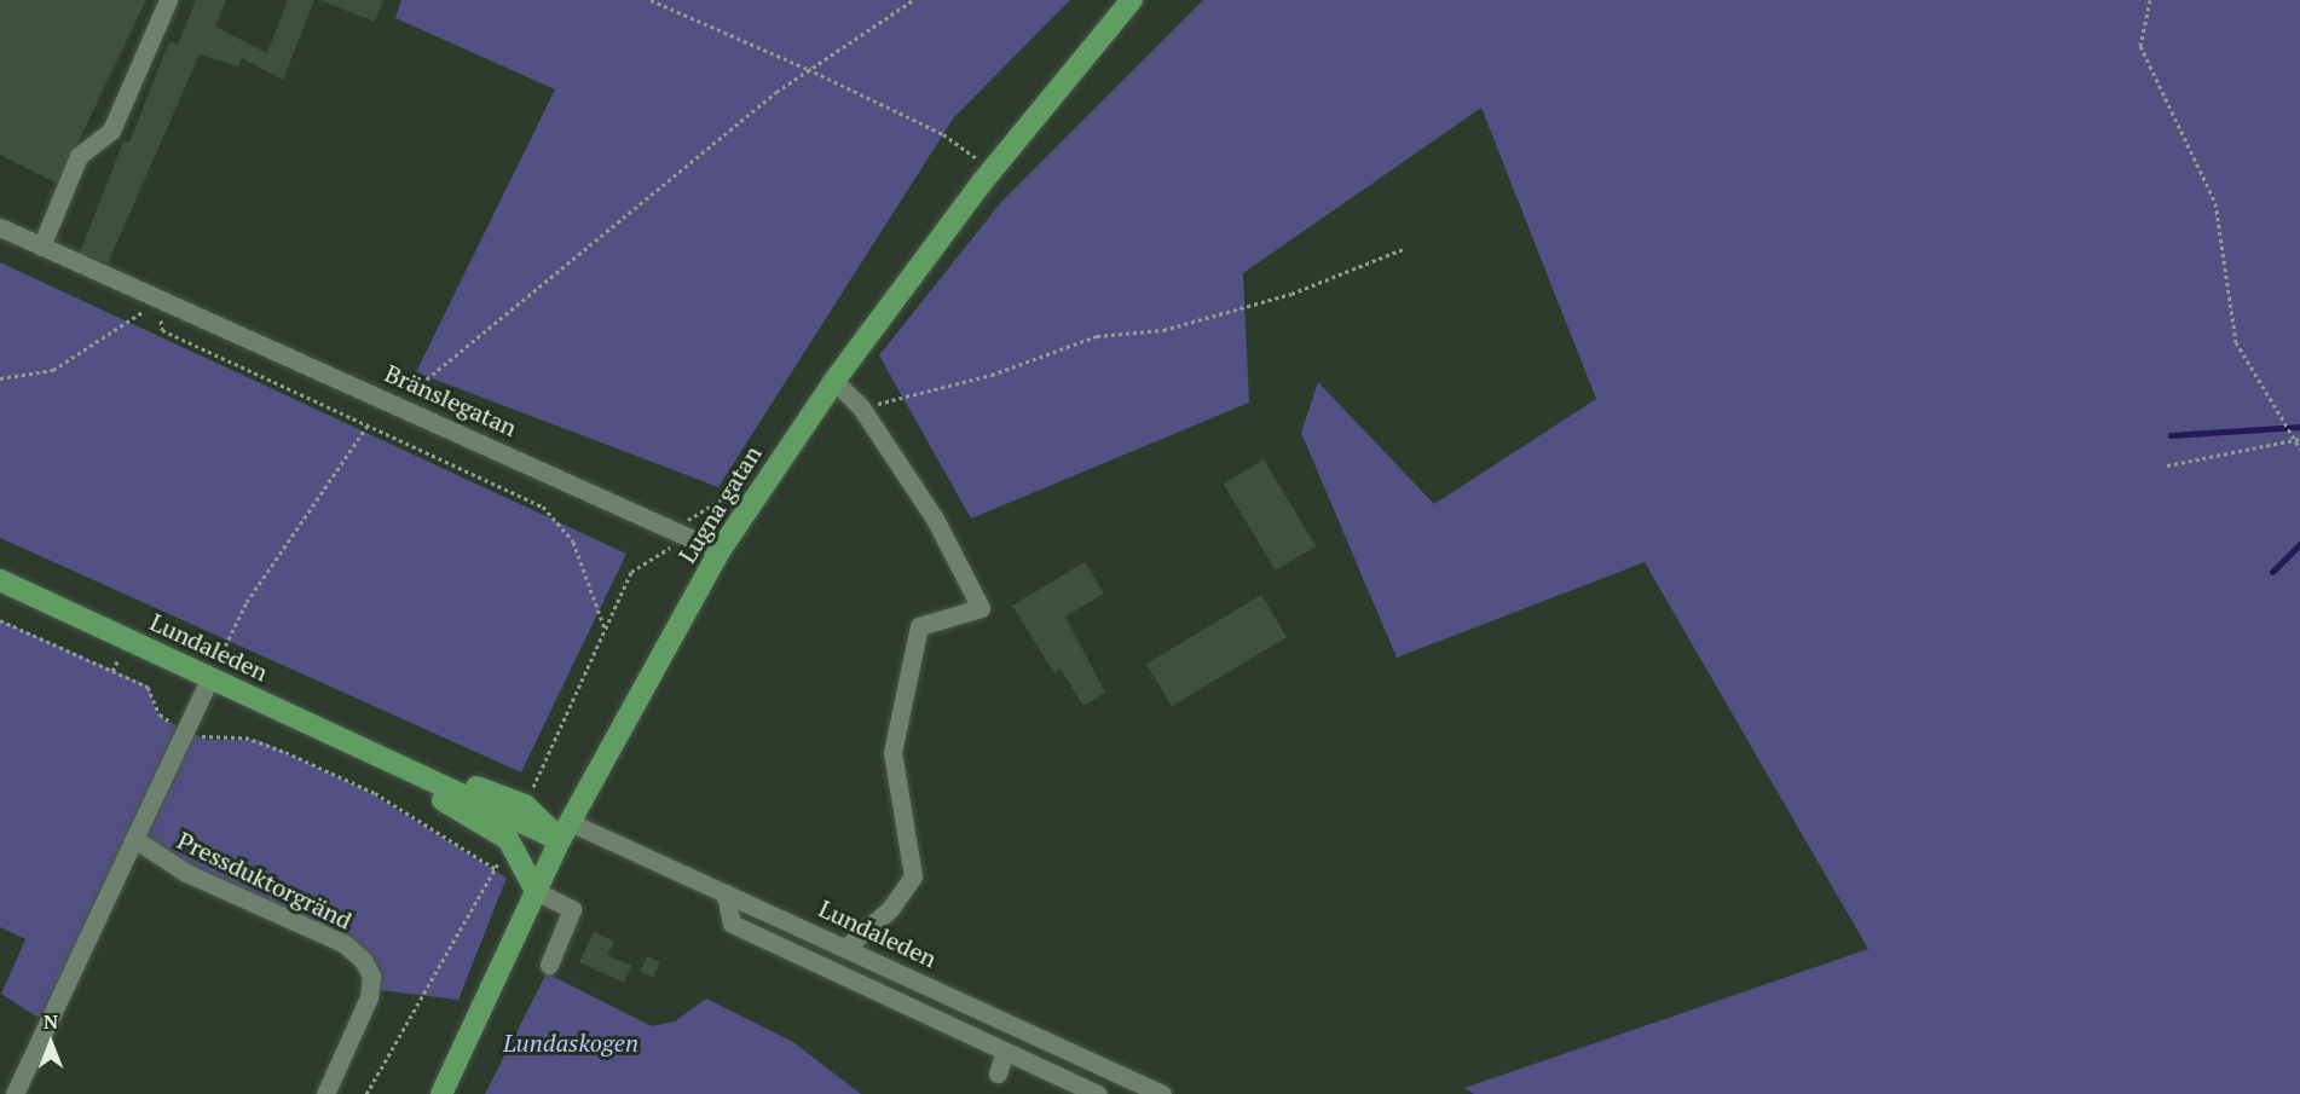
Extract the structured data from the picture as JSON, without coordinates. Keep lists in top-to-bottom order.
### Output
{
  "streets": {
    "main road": ["Lugna gatan", "Lundaleden"],
    "street": ["Bränslegatan", "Pressduktorgränd"]
  },
  "crossings": [
    ["Bränslegatan", "Lugna gatan"],
    ["Lugna gatan", "Lundaleden"]
  ],
  "parks": ["Lundaskogen"],
  "north": "top"
}
